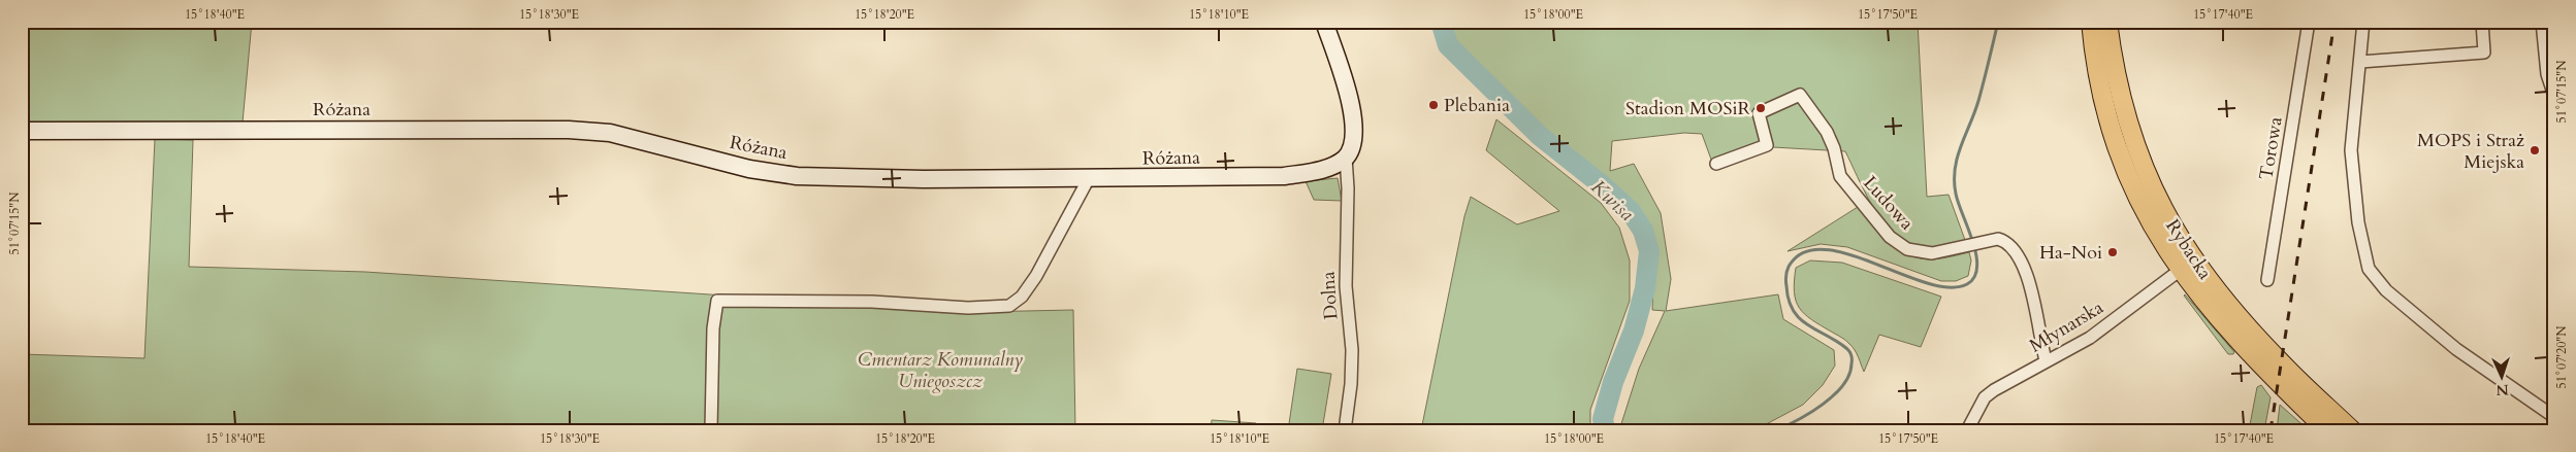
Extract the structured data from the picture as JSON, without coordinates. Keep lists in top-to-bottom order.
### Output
{
  "streets": {
    "main road": ["Rybacka"],
    "street": [
      "Różana",
      "Torowa",
      "Ludowa",
      "Dolna",
      "Młynarska"
    ]
  },
  "crossings": [
    ["Różana", "Dolna"],
    ["Ludowa", "Młynarska"],
    ["Rybacka", "Młynarska"]
  ],
  "water": ["Kwisa"],
  "parks": ["Cmentarz Komunalny Uniegoszcz"],
  "places": [
    "Plebania",
    "Stadion MOSiR",
    "MOPS i Straż Miejska",
    "Ha-Noi"
  ],
  "north": "bottom",
  "coordinates": [
    "15°18'40\"E",
    "15°18'30\"E",
    "15°18'20\"E",
    "15°18'10\"E",
    "15°18'00\"E",
    "15°17'50\"E",
    "15°17'40\"E",
    "51°07'15\"N",
    "51°07'20\"N"
  ]
}
